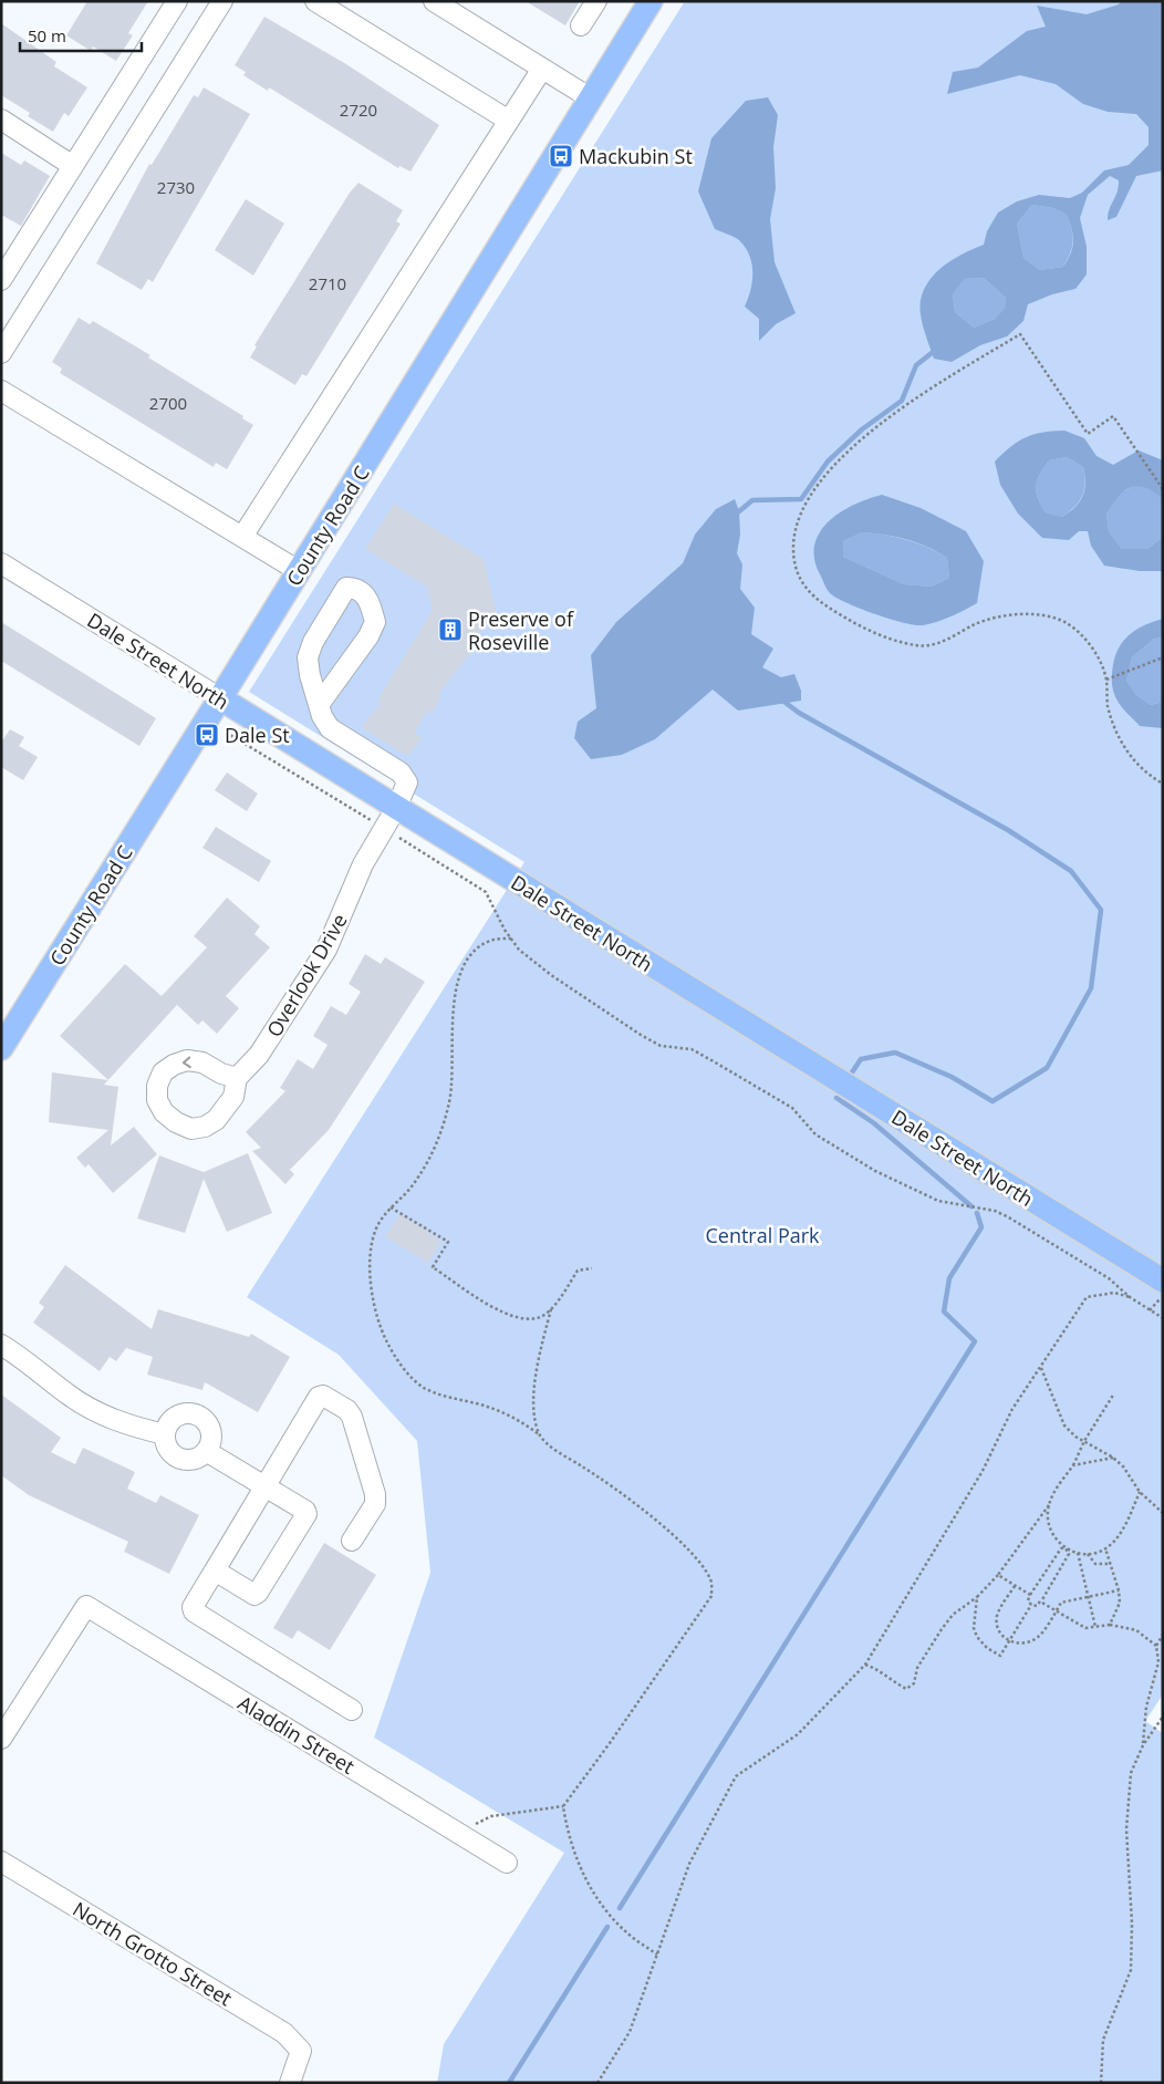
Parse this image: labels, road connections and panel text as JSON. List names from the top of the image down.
{
  "streets": {
    "main road": ["County Road C", "Dale Street North"],
    "street": ["Overlook Drive", "Aladdin Street", "North Grotto Street"]
  },
  "crossings": [
    ["County Road C", "Dale Street North"],
    ["Dale Street North", "Overlook Drive"]
  ],
  "parks": ["Central Park"],
  "places": {
    "bus stop": ["Mackubin St", "Dale St"],
    "building": ["Preserve of Roseville"]
  },
  "house_numbers": [
    "2720",
    "2730",
    "2710",
    "2700"
  ],
  "scale_bar": "50 m"
}
